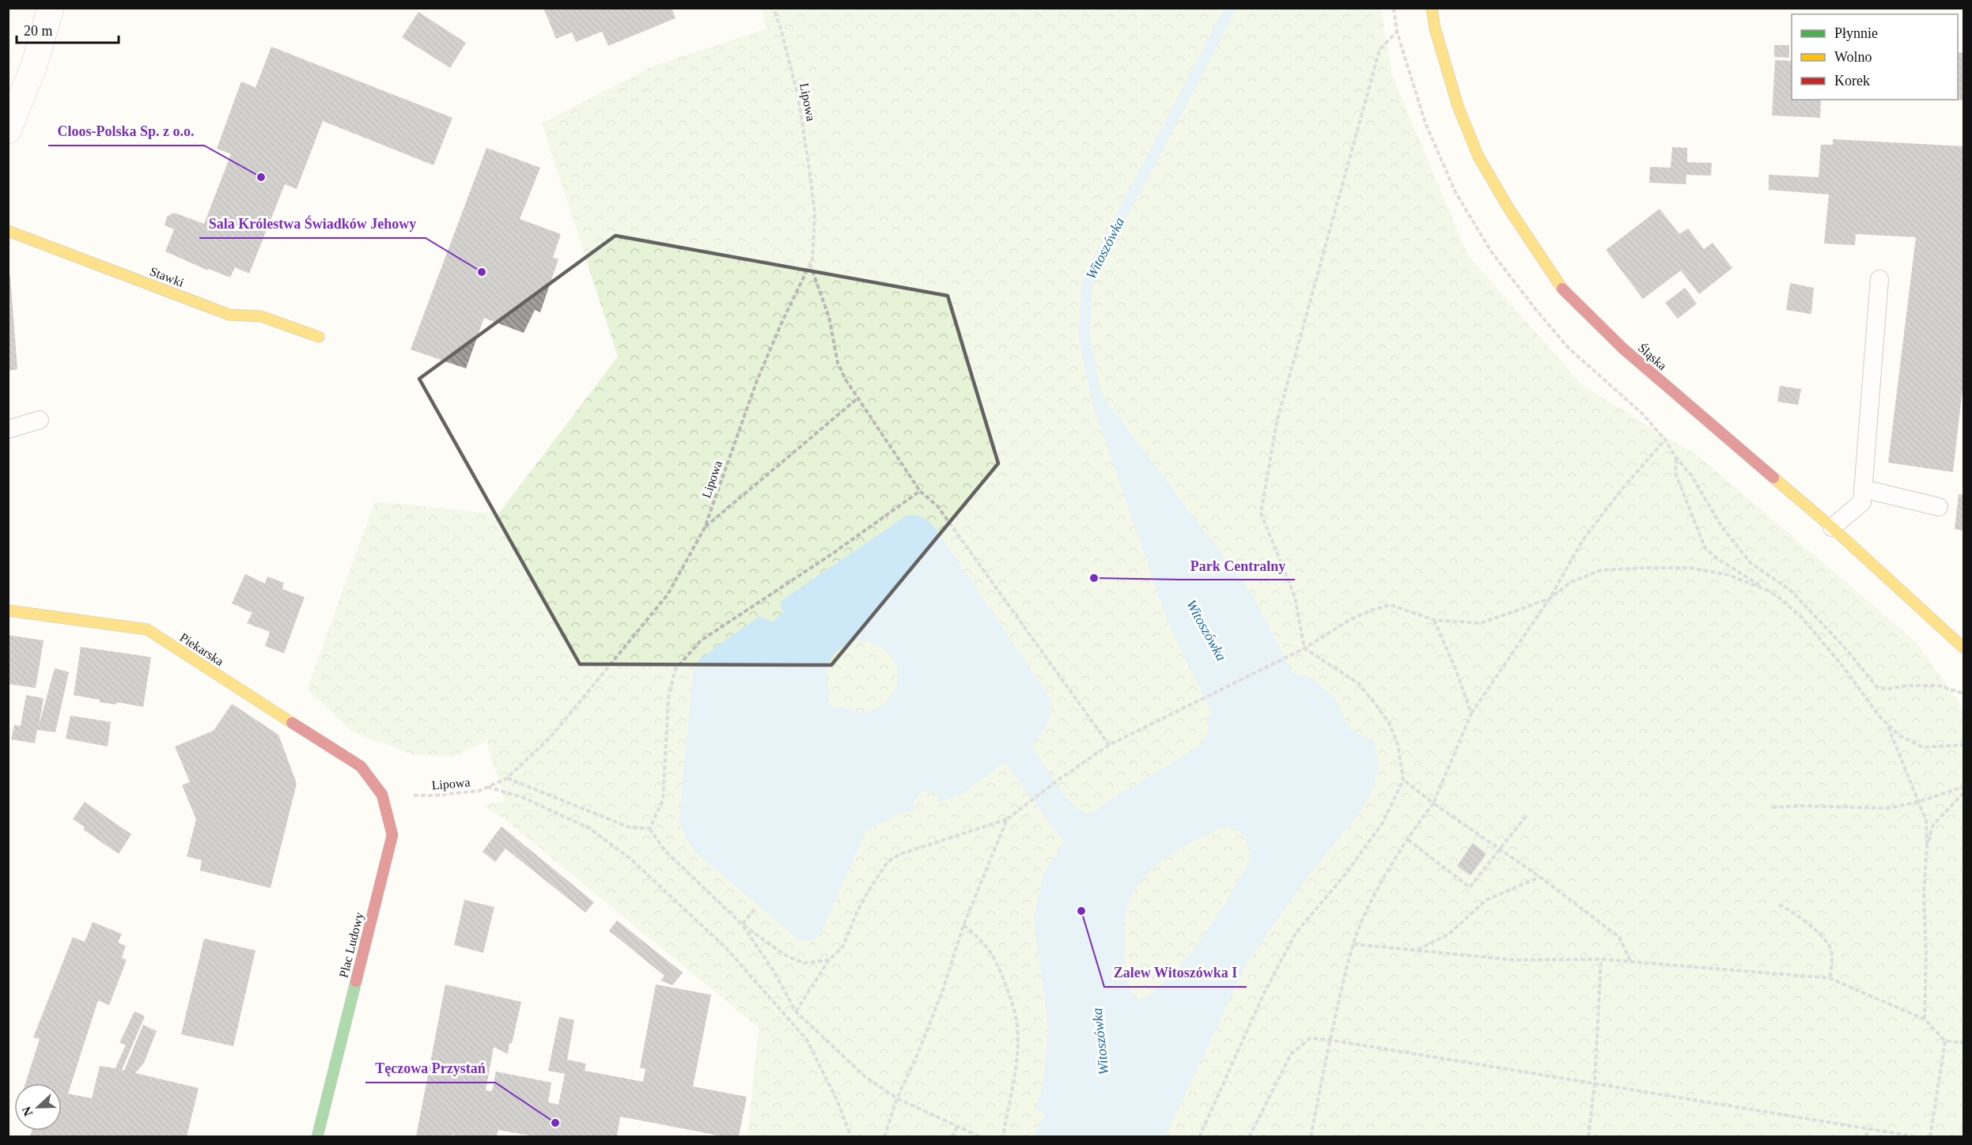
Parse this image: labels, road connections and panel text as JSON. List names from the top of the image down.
{
  "streets": {
    "street": [
      "Stawki",
      "Śląska",
      "Piekarska",
      "Plac Ludowy"
    ],
    "path": ["Lipowa"]
  },
  "crossings": [
    ["Lipowa", "Plac Ludowy"],
    ["Piekarska", "Plac Ludowy"]
  ],
  "water": ["Witoszówka"],
  "places": [
    "Cloos-Polska Sp. z o.o.",
    "Sala Królestwa Świadków Jehowy",
    "Park Centralny",
    "Zalew Witoszówka I",
    "Tęczowa Przystań"
  ],
  "legend": ["Płynnie", "Wolno", "Korek"],
  "scale_bar": "20 m",
  "north": "left"
}
